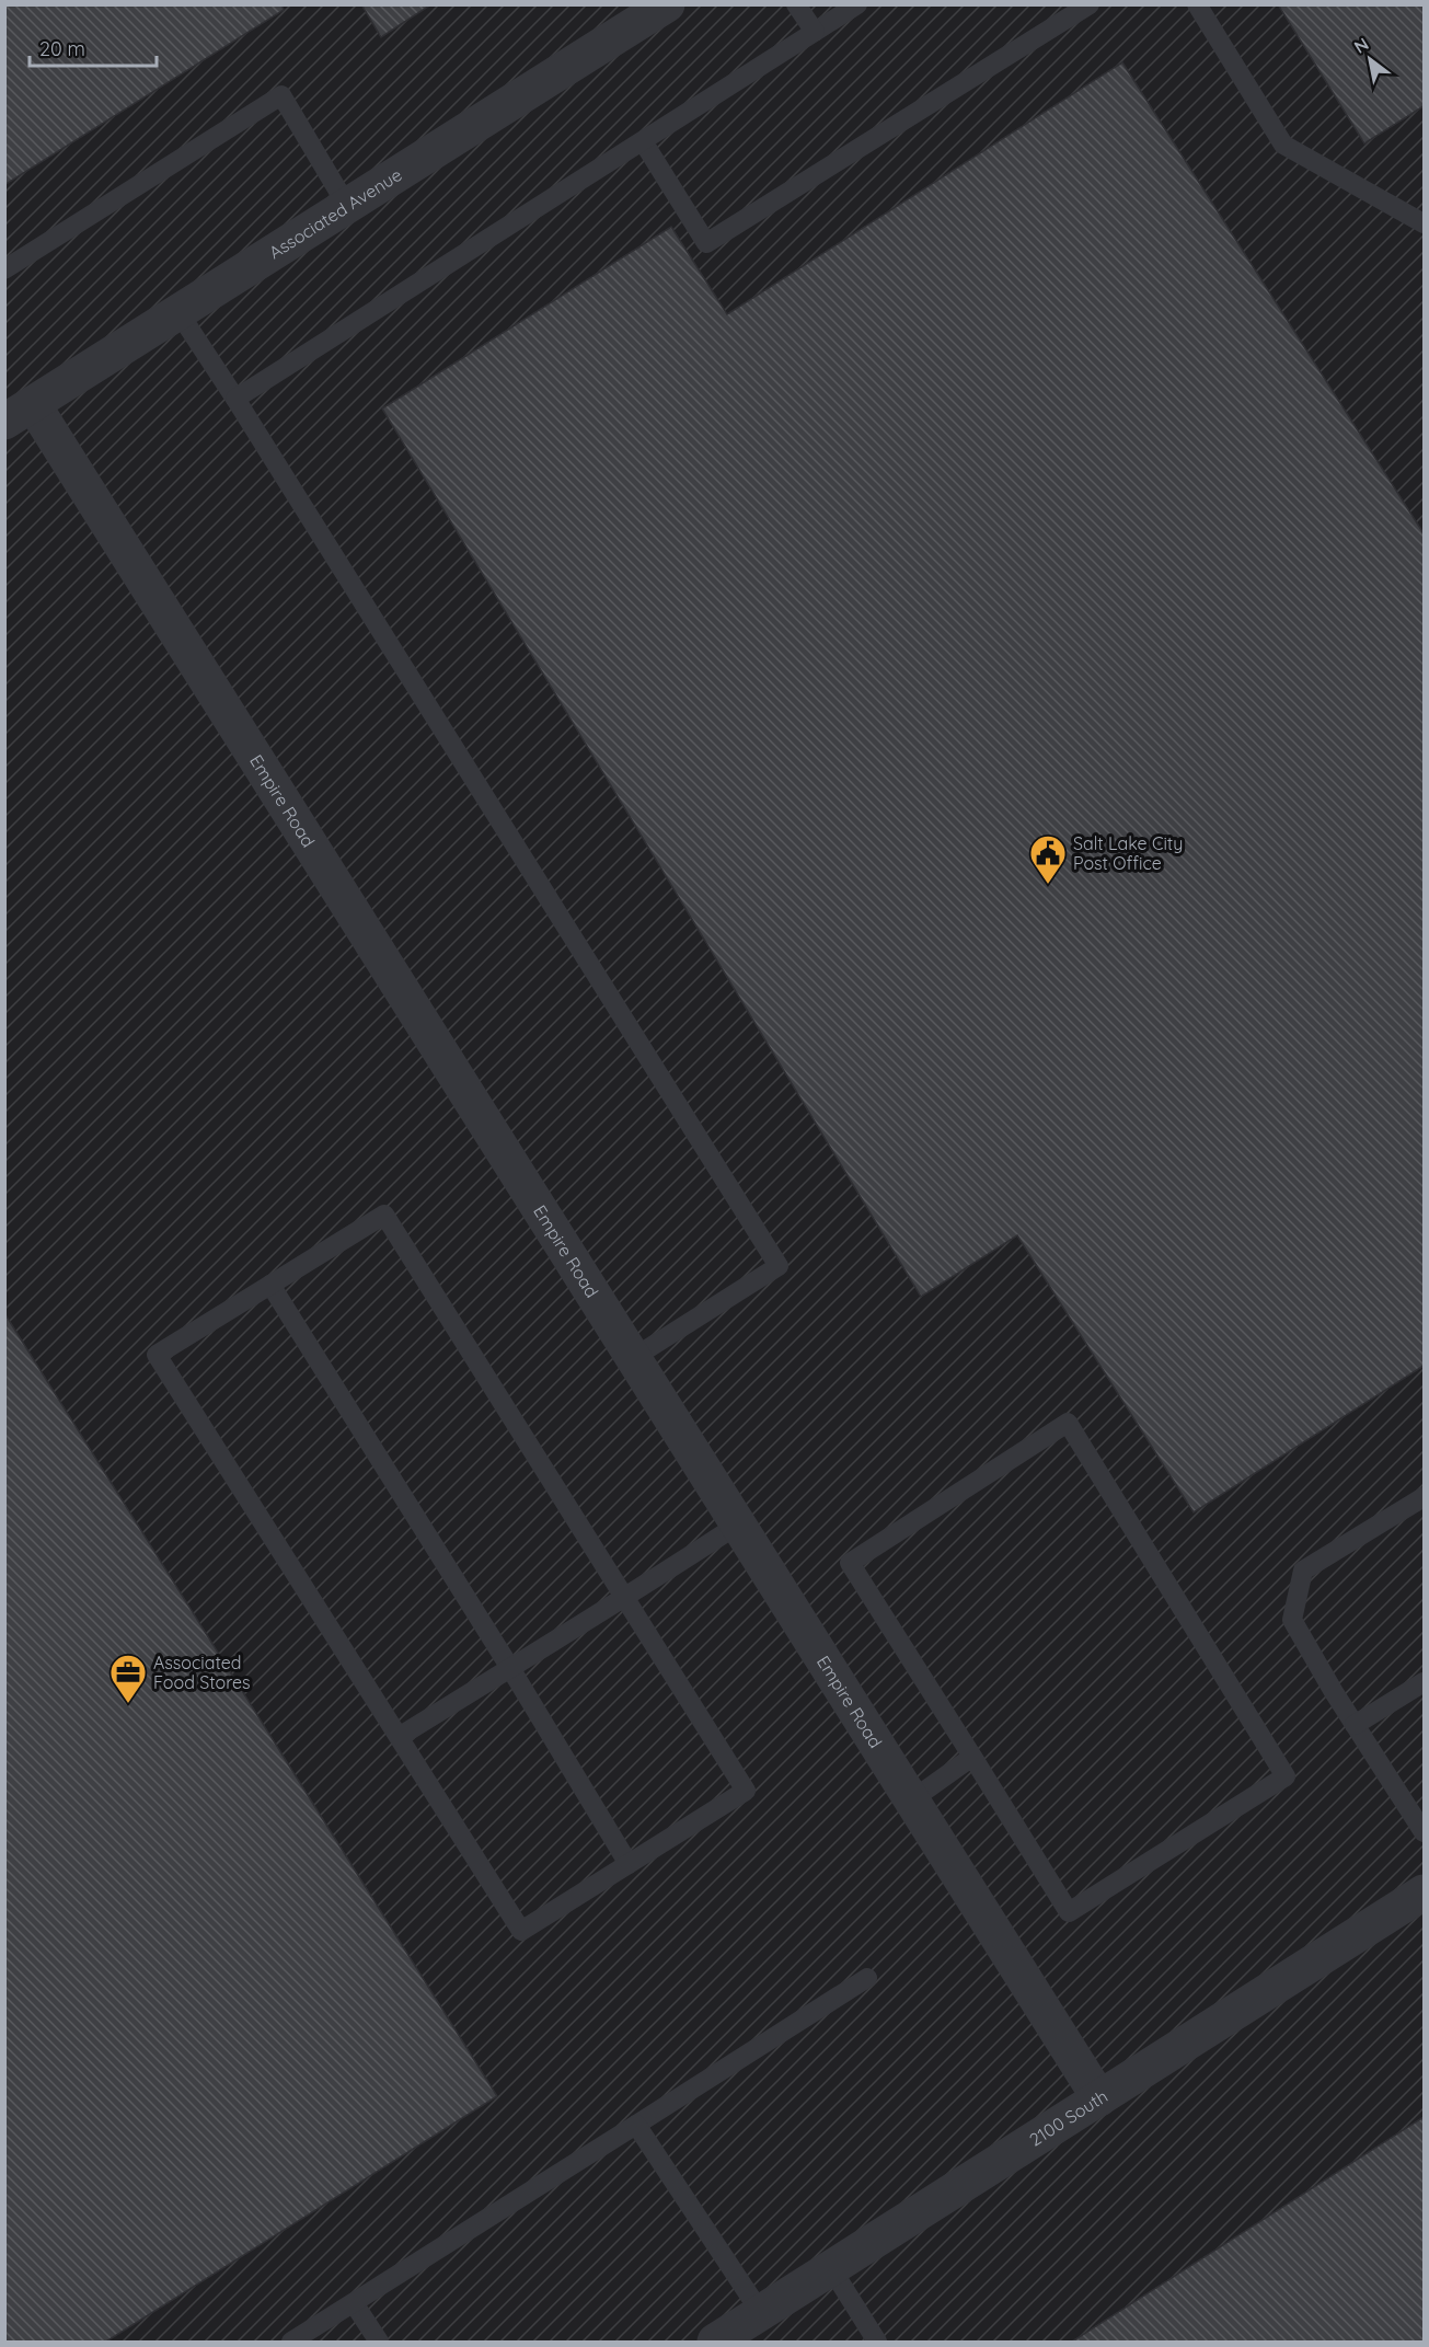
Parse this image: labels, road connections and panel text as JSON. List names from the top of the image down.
{
  "streets": {
    "street": ["Associated Avenue", "Empire Road", "2100 South"]
  },
  "crossings": [
    ["Associated Avenue", "Empire Road"],
    ["Empire Road", "2100 South"]
  ],
  "places": {
    "public building": ["Salt Lake City Post Office"],
    "office": ["Associated Food Stores"]
  },
  "scale_bar": "20 m",
  "north": "top left"
}
